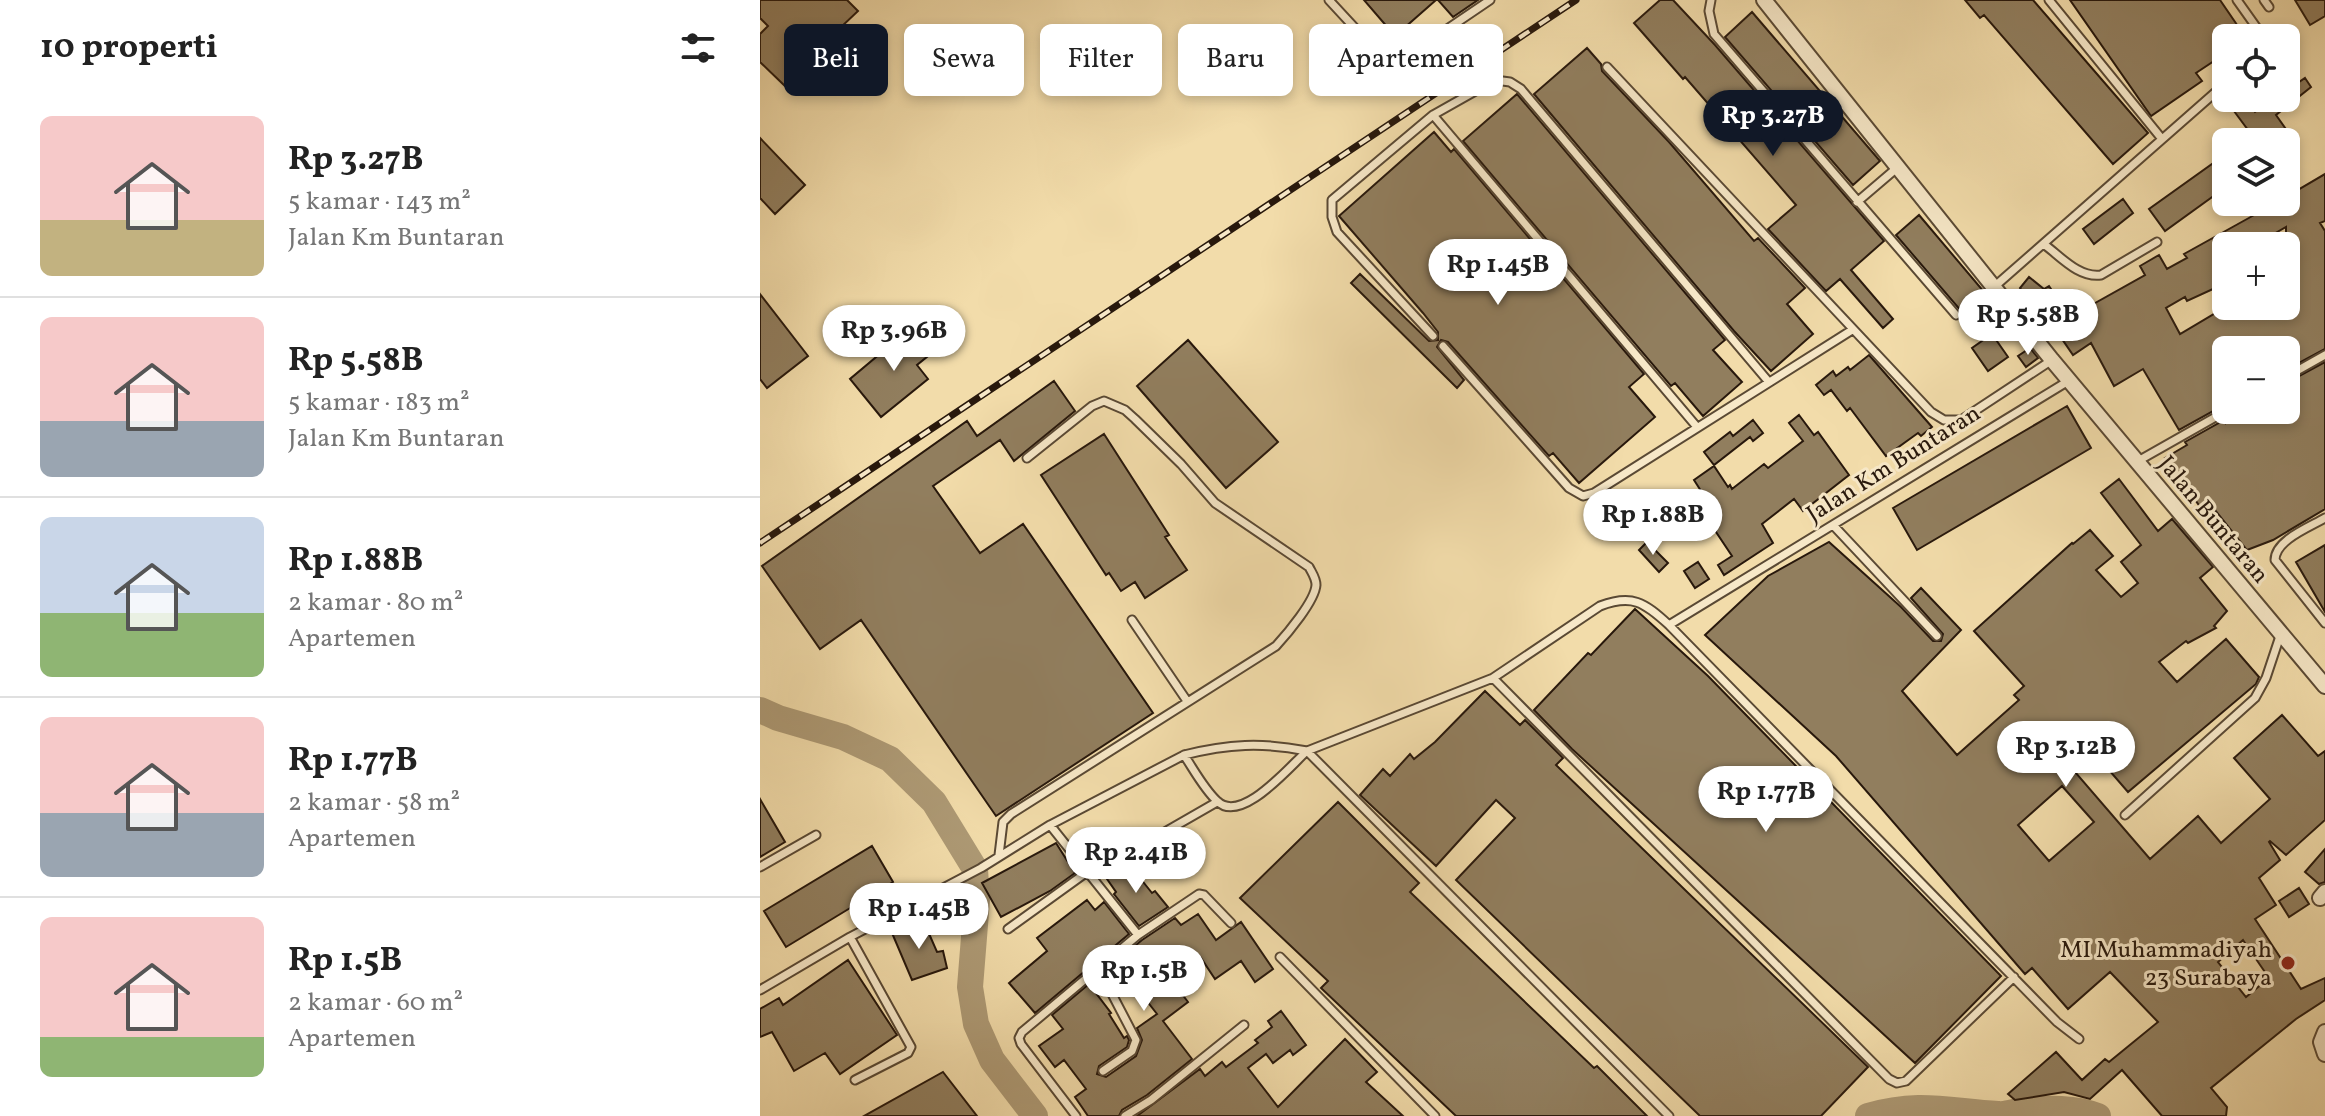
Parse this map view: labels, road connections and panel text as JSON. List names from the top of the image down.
{
  "streets": {
    "street": ["Jalan Buntaran"],
    "lane": ["Jalan Km Buntaran"]
  },
  "crossings": [
    ["Jalan Km Buntaran", "Jalan Buntaran"]
  ],
  "places": ["MI Muhammadiyah 23 Surabaya"],
  "page": {
    "heading": "10 properti",
    "map_buttons": ["+", "−"],
    "chip": [
      "Beli",
      "Sewa",
      "Filter",
      "Baru",
      "Apartemen"
    ],
    "price": [
      "Rp 3.27B",
      "Rp 1.45B",
      "Rp 5.58B",
      "Rp 3.96B",
      "Rp 1.88B",
      "Rp 3.12B",
      "Rp 1.77B",
      "Rp 2.41B",
      "Rp 1.45B",
      "Rp 1.5B"
    ],
    "list": [
      {
        "name": "Rp 3.27B",
        "note": "5 kamar · 143 m² · Jalan Km Buntaran"
      },
      {
        "name": "Rp 5.58B",
        "note": "5 kamar · 183 m² · Jalan Km Buntaran"
      },
      {
        "name": "Rp 1.88B",
        "note": "2 kamar · 80 m² · Apartemen"
      },
      {
        "name": "Rp 1.77B",
        "note": "2 kamar · 58 m² · Apartemen"
      },
      {
        "name": "Rp 1.5B",
        "note": "2 kamar · 60 m² · Apartemen"
      }
    ]
  }
}
